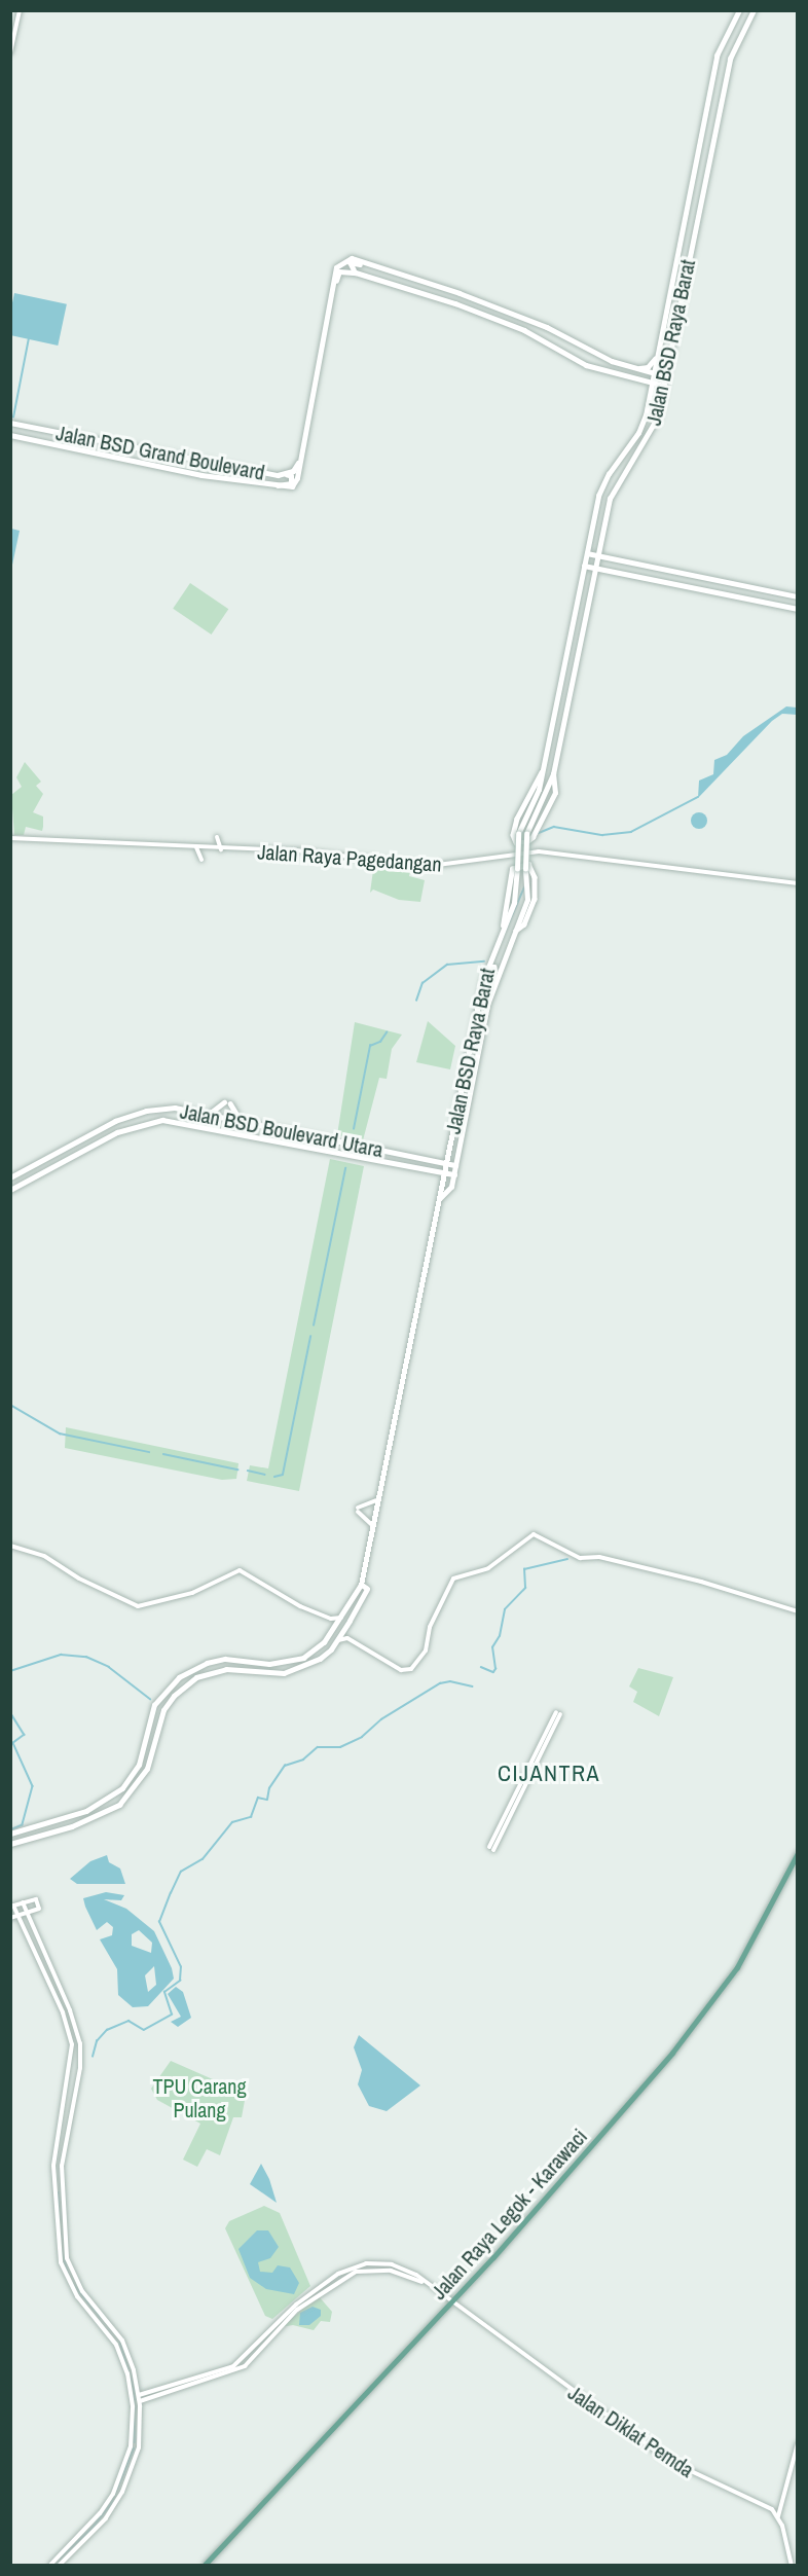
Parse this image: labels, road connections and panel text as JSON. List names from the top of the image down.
{
  "streets": {
    "main road": [
      "Jalan BSD Raya Barat",
      "Jalan BSD Grand Boulevard",
      "Jalan BSD Boulevard Utara",
      "Jalan Raya Legok - Karawaci"
    ],
    "street": ["Jalan Raya Pagedangan", "Jalan Diklat Pemda"]
  },
  "crossings": [
    ["Jalan BSD Raya Barat", "Jalan BSD Boulevard Utara"],
    ["Jalan Raya Legok - Karawaci", "Jalan Diklat Pemda"]
  ],
  "districts": ["CIJANTRA"],
  "parks": ["TPU Carang Pulang"]
}
